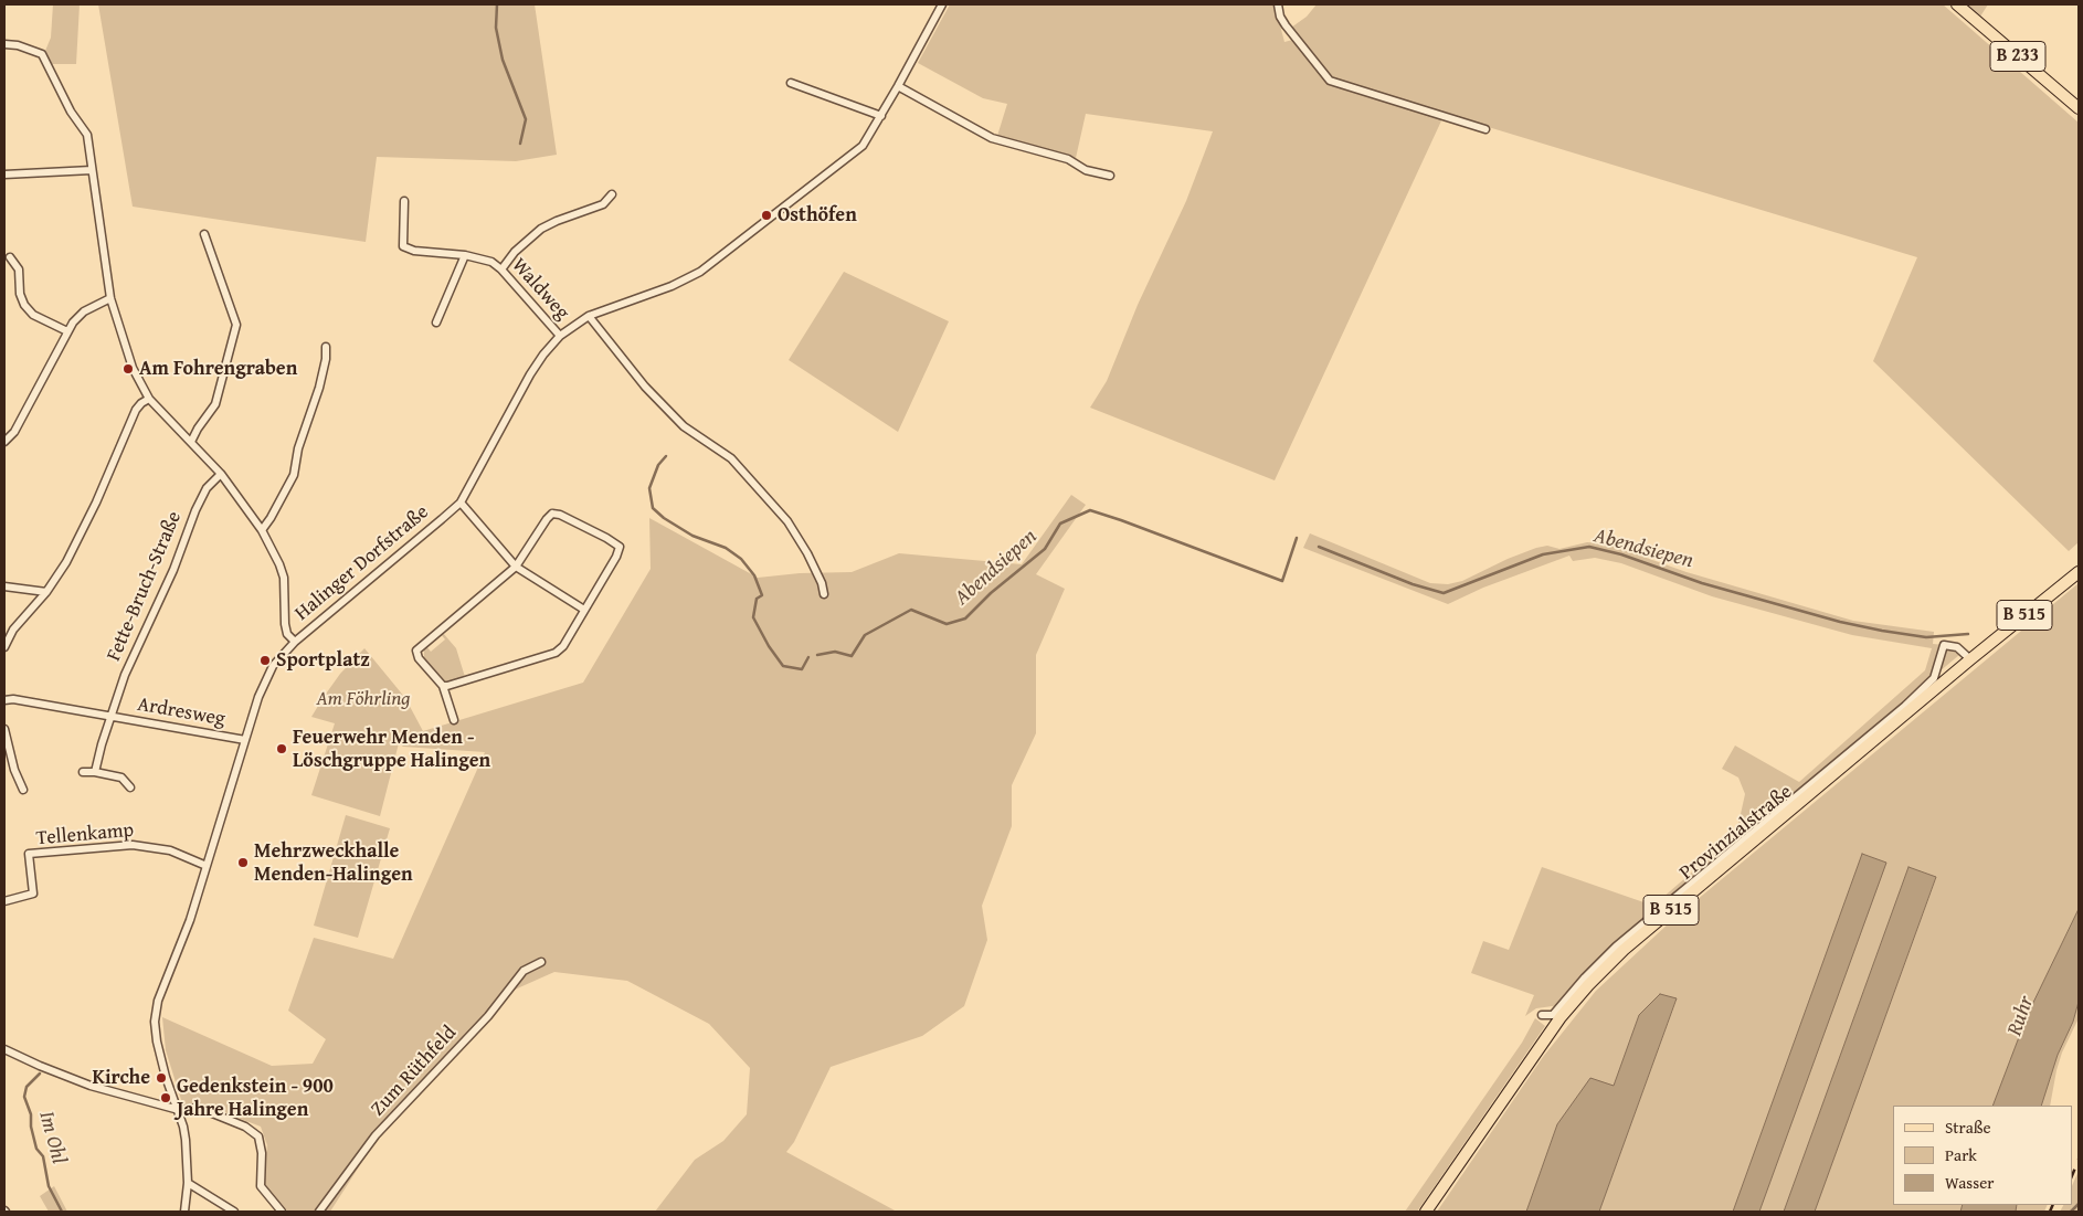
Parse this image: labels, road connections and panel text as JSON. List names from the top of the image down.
{
  "streets": {
    "main road": ["B 233", "B 515", "Provinzialstraße"],
    "street": [
      "Waldweg",
      "Halinger Dorfstraße",
      "Fette-Bruch-Straße",
      "Ardresweg",
      "Tellenkamp",
      "Zum Rüthfeld"
    ]
  },
  "crossings": [
    ["Waldweg", "Halinger Dorfstraße"],
    ["Halinger Dorfstraße", "Ardresweg"],
    ["Halinger Dorfstraße", "Tellenkamp"],
    ["Fette-Bruch-Straße", "Ardresweg"]
  ],
  "water": ["Abendsiepen", "Ruhr", "Im Ohl"],
  "parks": ["Am Föhrling"],
  "places": [
    "Osthöfen",
    "Am Fohrengraben",
    "Sportplatz",
    "Feuerwehr Menden - Löschgruppe Halingen",
    "Mehrzweckhalle Menden-Halingen",
    "Kirche",
    "Gedenkstein - 900 Jahre Halingen"
  ],
  "legend": ["Straße", "Park", "Wasser"]
}
